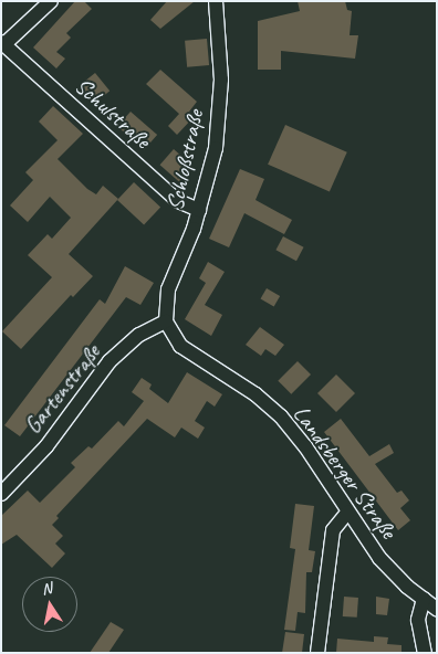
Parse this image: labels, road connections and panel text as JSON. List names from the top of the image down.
{
  "streets": {
    "street": [
      "Schulstraße",
      "Schloßstraße",
      "Gartenstraße",
      "Landsberger Straße"
    ]
  },
  "crossings": [
    ["Schulstraße", "Schloßstraße"],
    ["Schloßstraße", "Gartenstraße"],
    ["Schloßstraße", "Landsberger Straße"],
    ["Gartenstraße", "Landsberger Straße"]
  ],
  "north": "top"
}
